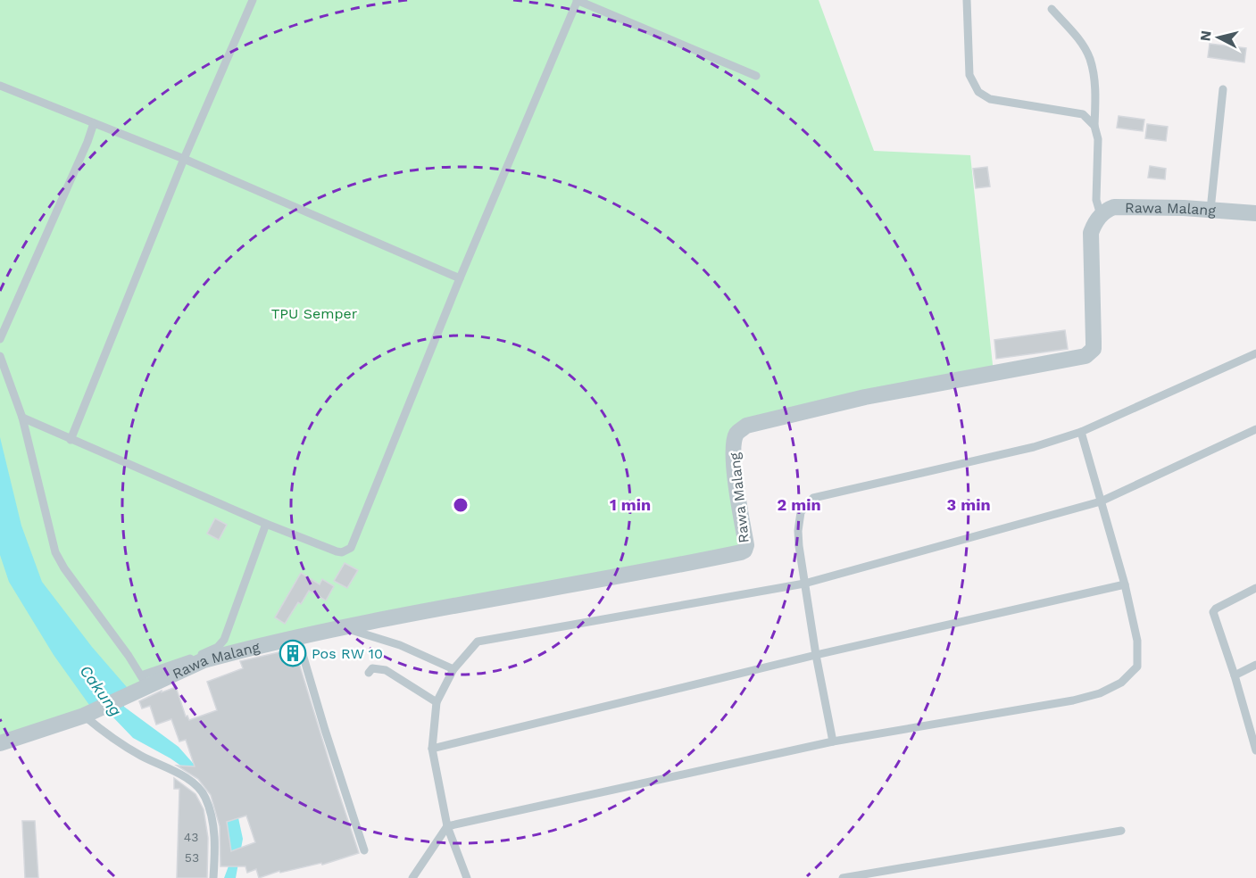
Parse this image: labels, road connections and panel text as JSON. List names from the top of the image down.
{
  "streets": {
    "street": ["Rawa Malang"]
  },
  "water": ["Cakung"],
  "parks": ["TPU Semper"],
  "places": {
    "building": ["Pos RW 10"]
  },
  "house_numbers": ["43", "53"],
  "north": "left",
  "rings": ["1 min", "2 min", "3 min"]
}
